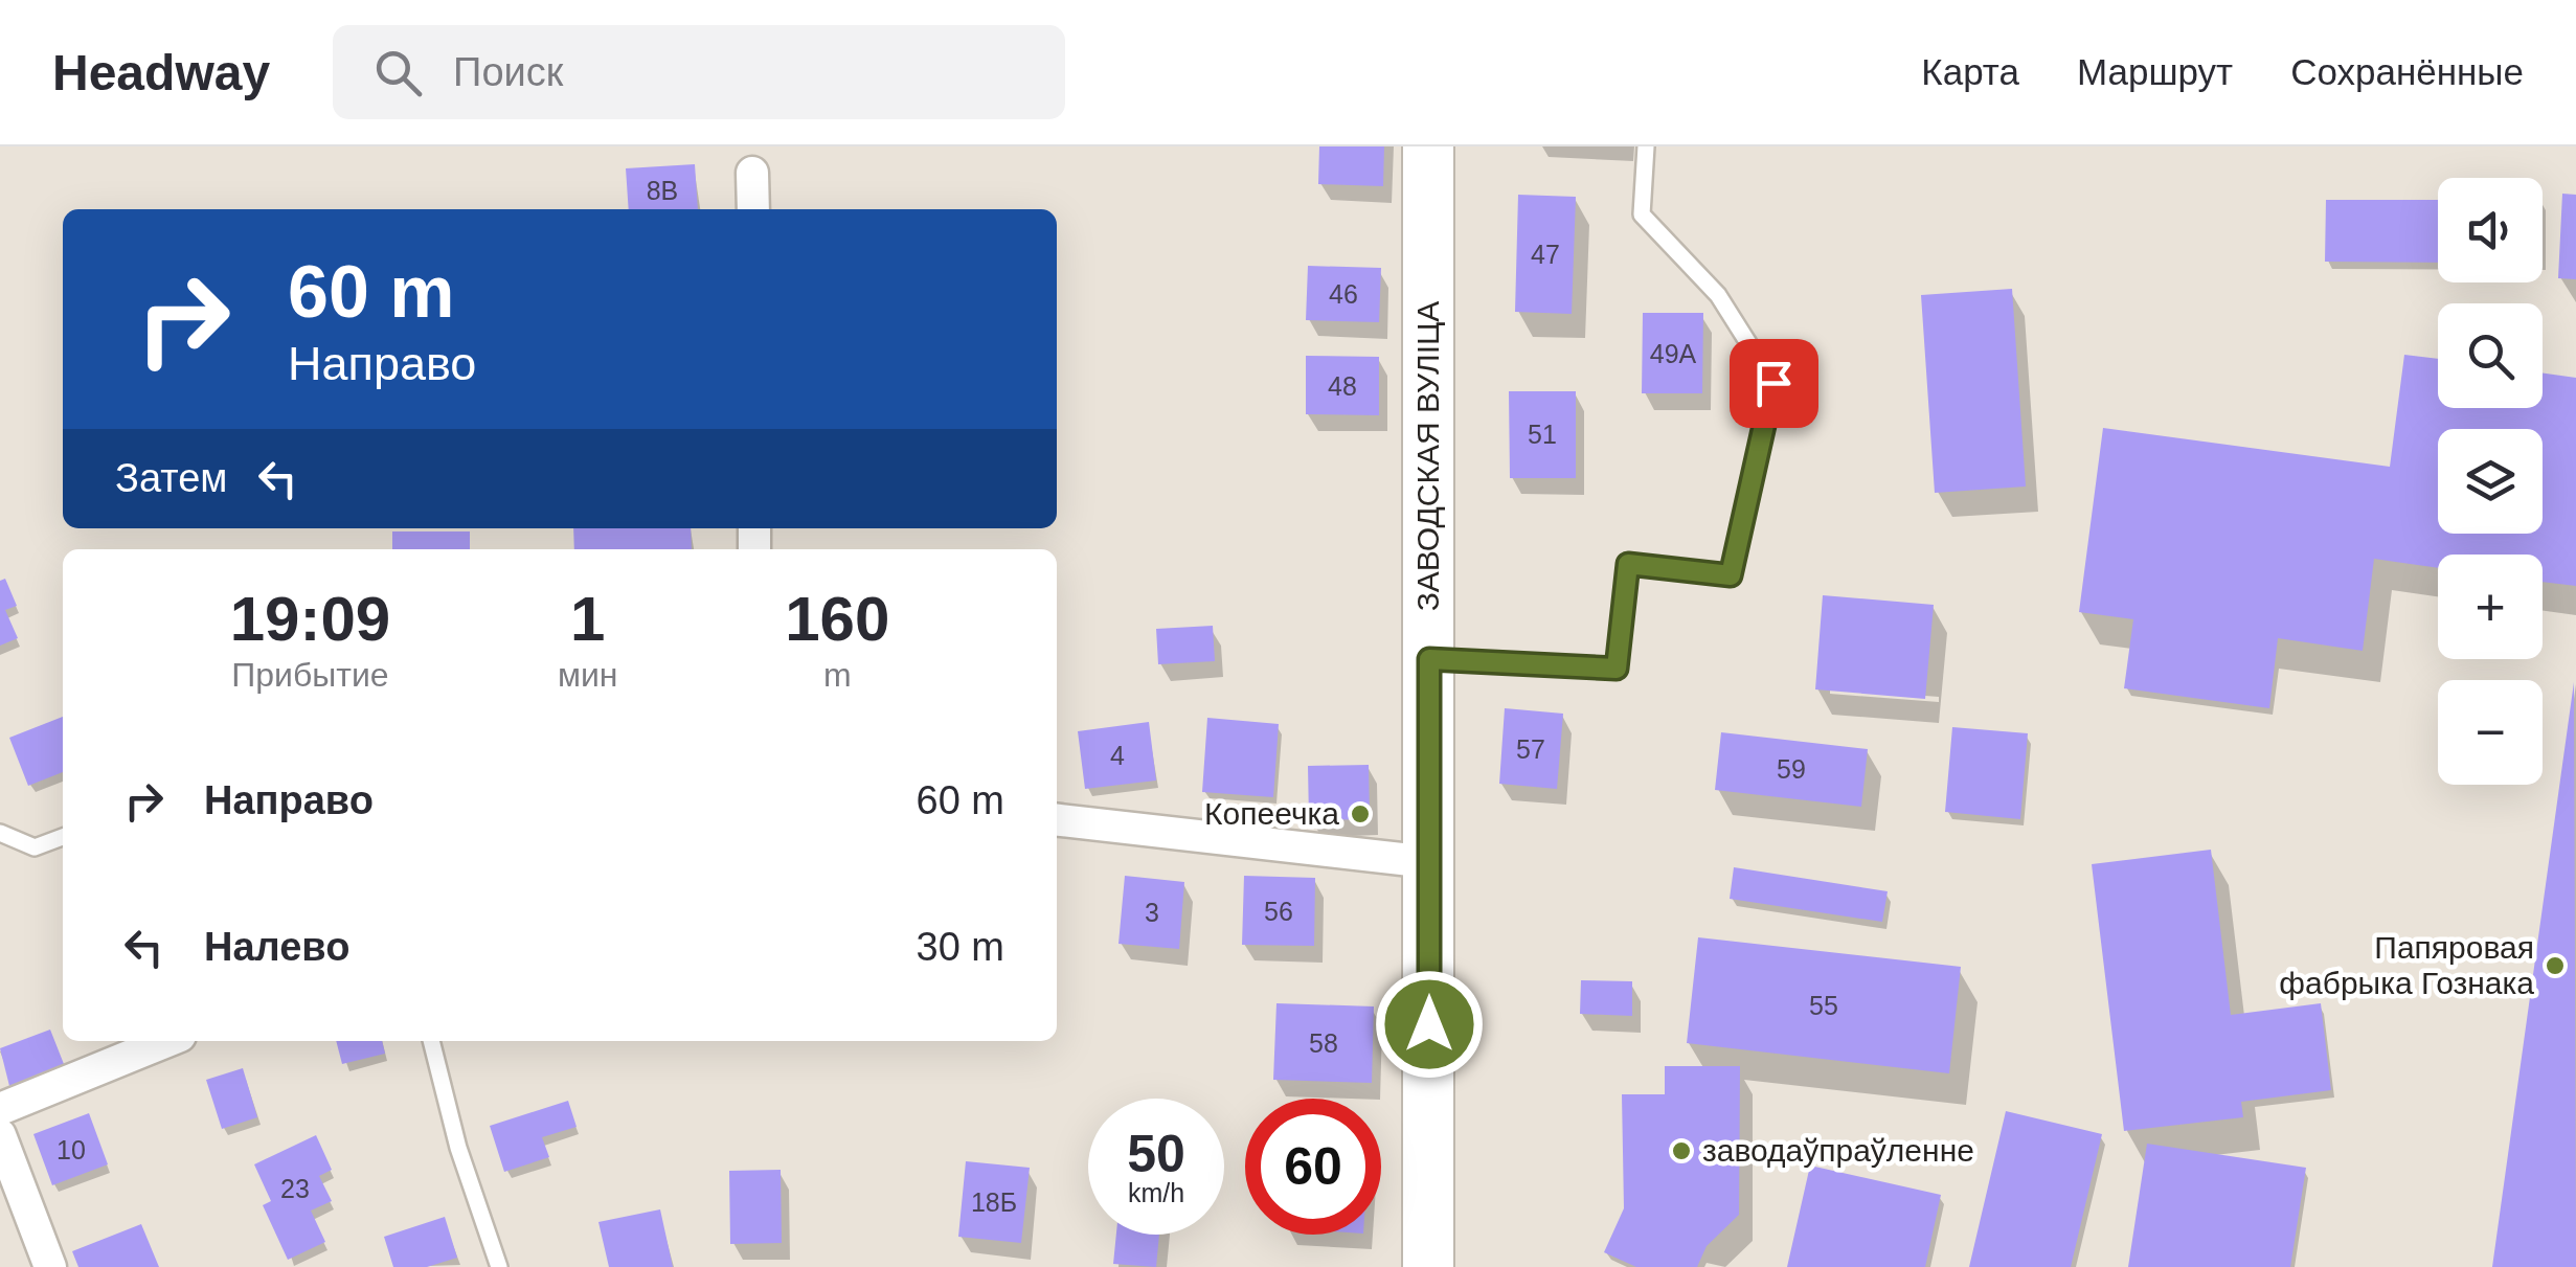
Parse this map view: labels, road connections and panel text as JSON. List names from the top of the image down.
{
  "streets": {
    "main road": ["ЗАВОДСКАЯ ВУЛІЦА"]
  },
  "places": ["Копеечка", "Папяровая фабрыка Гознака", "заводаўпраўленне"],
  "house_numbers": [
    "8В",
    "47",
    "46",
    "49А",
    "48",
    "51",
    "57",
    "4",
    "59",
    "56",
    "3",
    "55",
    "58",
    "10",
    "23",
    "18Б"
  ],
  "page": {
    "header": "Headway",
    "search": "Поиск",
    "nav": ["Карта", "Маршрут", "Сохранённые"],
    "map_buttons": ["+", "−"],
    "turn": ["60 m", "Направо"],
    "then": "Затем",
    "eta": [
      "19:09",
      "Прибытие",
      "1",
      "мин",
      "160",
      "m"
    ],
    "list": [
      {
        "name": "Направо",
        "value": "60 m"
      },
      {
        "name": "Налево",
        "value": "30 m"
      }
    ],
    "speed": "50 km/h",
    "limit": "60"
  }
}
